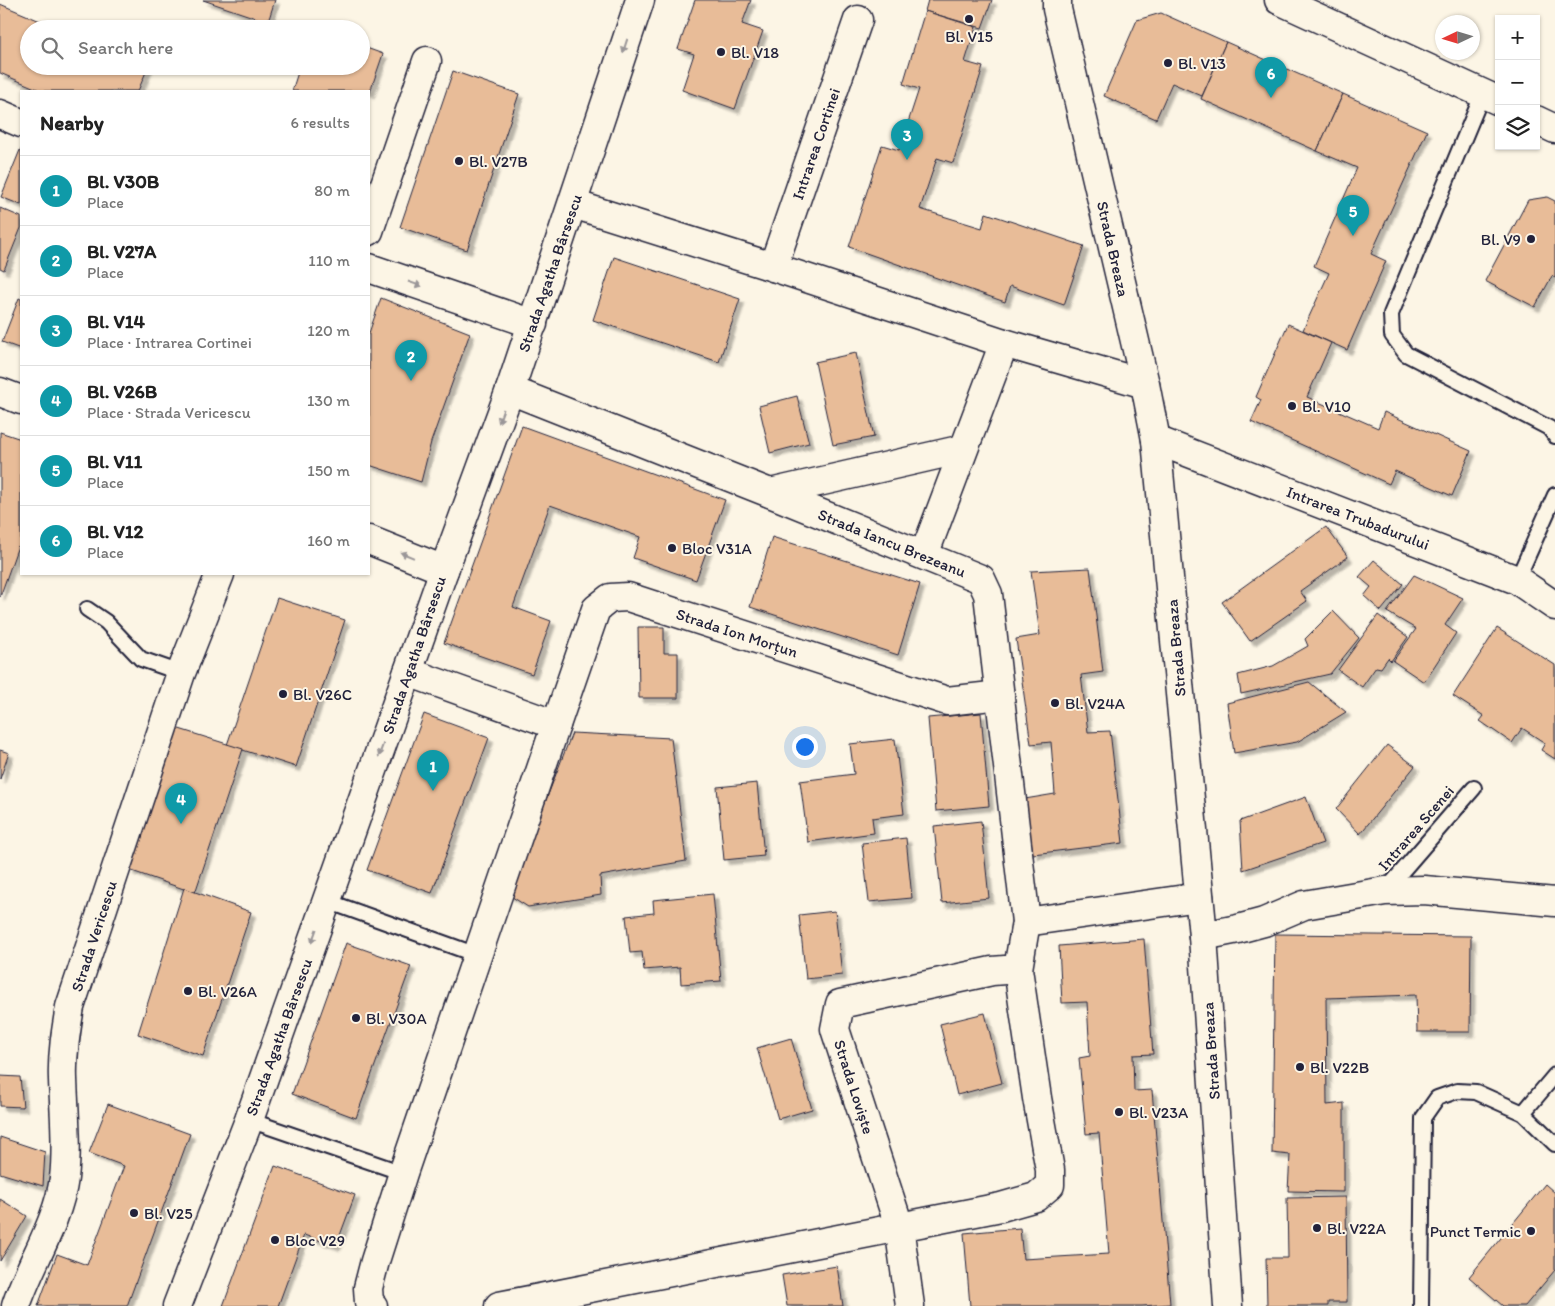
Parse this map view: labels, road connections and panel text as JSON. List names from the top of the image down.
{
  "streets": {
    "street": [
      "Intrarea Cortinei",
      "Strada Breaza",
      "Strada Agatha Bârsescu",
      "Intrarea Trubadurului",
      "Strada Iancu Brezeanu",
      "Strada Ion Morțun",
      "Strada Vericescu",
      "Strada Loviște"
    ],
    "lane": ["Intrarea Scenei"]
  },
  "crossings": [
    ["Strada Breaza", "Intrarea Trubadurului"],
    ["Strada Agatha Bârsescu", "Strada Iancu Brezeanu"],
    ["Strada Iancu Brezeanu", "Strada Ion Morțun"]
  ],
  "one_way": ["Strada Agatha Bârsescu"],
  "places": [
    "Bl. V15",
    "Bl. V18",
    "Bl. V13",
    "Bl. V27B",
    "Bl. V9",
    "Bl. V10",
    "Bloc V31A",
    "Bl. V26C",
    "Bl. V24A",
    "Bl. V26A",
    "Bl. V30A",
    "Bl. V22B",
    "Bl. V23A",
    "Bl. V25",
    "Bl. V22A",
    "Punct Termic",
    "Bloc V29"
  ],
  "north": "left",
  "page": {
    "map_buttons": ["+", "−"],
    "search": "Search here",
    "pins": [
      "6",
      "3",
      "5",
      "2",
      "1",
      "4"
    ],
    "heading": ["Nearby", "6 results"],
    "list": [
      {
        "mark": "1",
        "name": "Bl. V30B",
        "note": "Place",
        "value": "80 m"
      },
      {
        "mark": "2",
        "name": "Bl. V27A",
        "note": "Place",
        "value": "110 m"
      },
      {
        "mark": "3",
        "name": "Bl. V14",
        "note": "Place · Intrarea Cortinei",
        "value": "120 m"
      },
      {
        "mark": "4",
        "name": "Bl. V26B",
        "note": "Place · Strada Vericescu",
        "value": "130 m"
      },
      {
        "mark": "5",
        "name": "Bl. V11",
        "note": "Place",
        "value": "150 m"
      },
      {
        "mark": "6",
        "name": "Bl. V12",
        "note": "Place",
        "value": "160 m"
      }
    ]
  }
}
